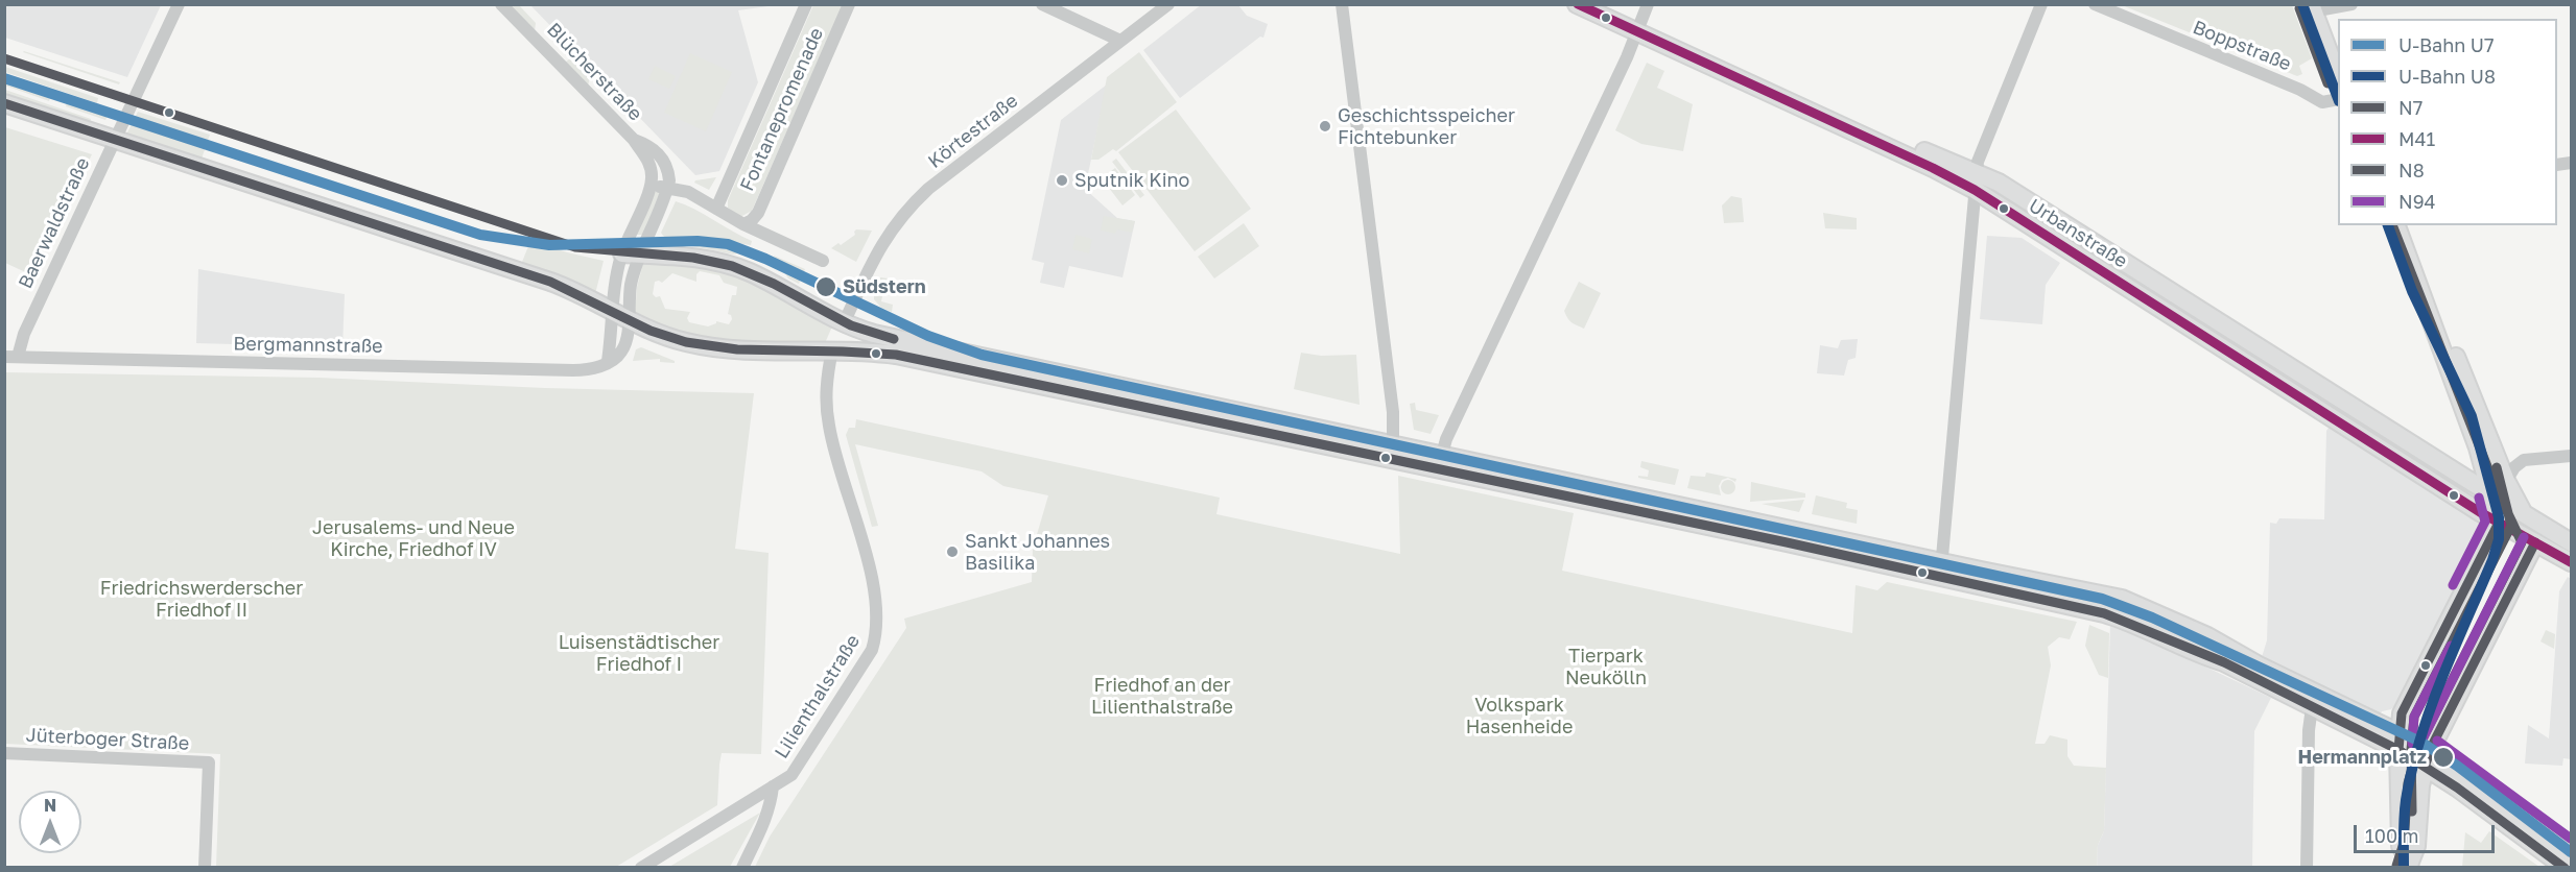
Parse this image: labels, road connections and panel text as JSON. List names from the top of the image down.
{
  "streets": {
    "main road": ["Urbanstraße"],
    "street": [
      "Boppstraße",
      "Blücherstraße",
      "Fontanepromenade",
      "Körtestraße",
      "Baerwaldstraße",
      "Bergmannstraße",
      "Lilienthalstraße",
      "Jüterboger Straße"
    ]
  },
  "crossings": [
    ["Baerwaldstraße", "Bergmannstraße"]
  ],
  "parks": [
    "Jerusalems- und Neue Kirche, Friedhof IV",
    "Friedrichswerderscher Friedhof II",
    "Luisenstädtischer Friedhof I",
    "Tierpark Neukölln",
    "Friedhof an der Lilienthalstraße",
    "Volkspark Hasenheide"
  ],
  "places": [
    "Geschichtsspeicher Fichtebunker",
    "Sputnik Kino",
    "Südstern",
    "Sankt Johannes Basilika",
    "Hermannplatz"
  ],
  "lines": [
    "metro line U8",
    "transit line M41",
    "transit line N8",
    "transit line N7",
    "metro line U7",
    "transit line N94"
  ],
  "legend": [
    "U-Bahn U7",
    "U-Bahn U8",
    "N7",
    "M41",
    "N8",
    "N94"
  ],
  "scale_bar": "100 m",
  "north": "top"
}
